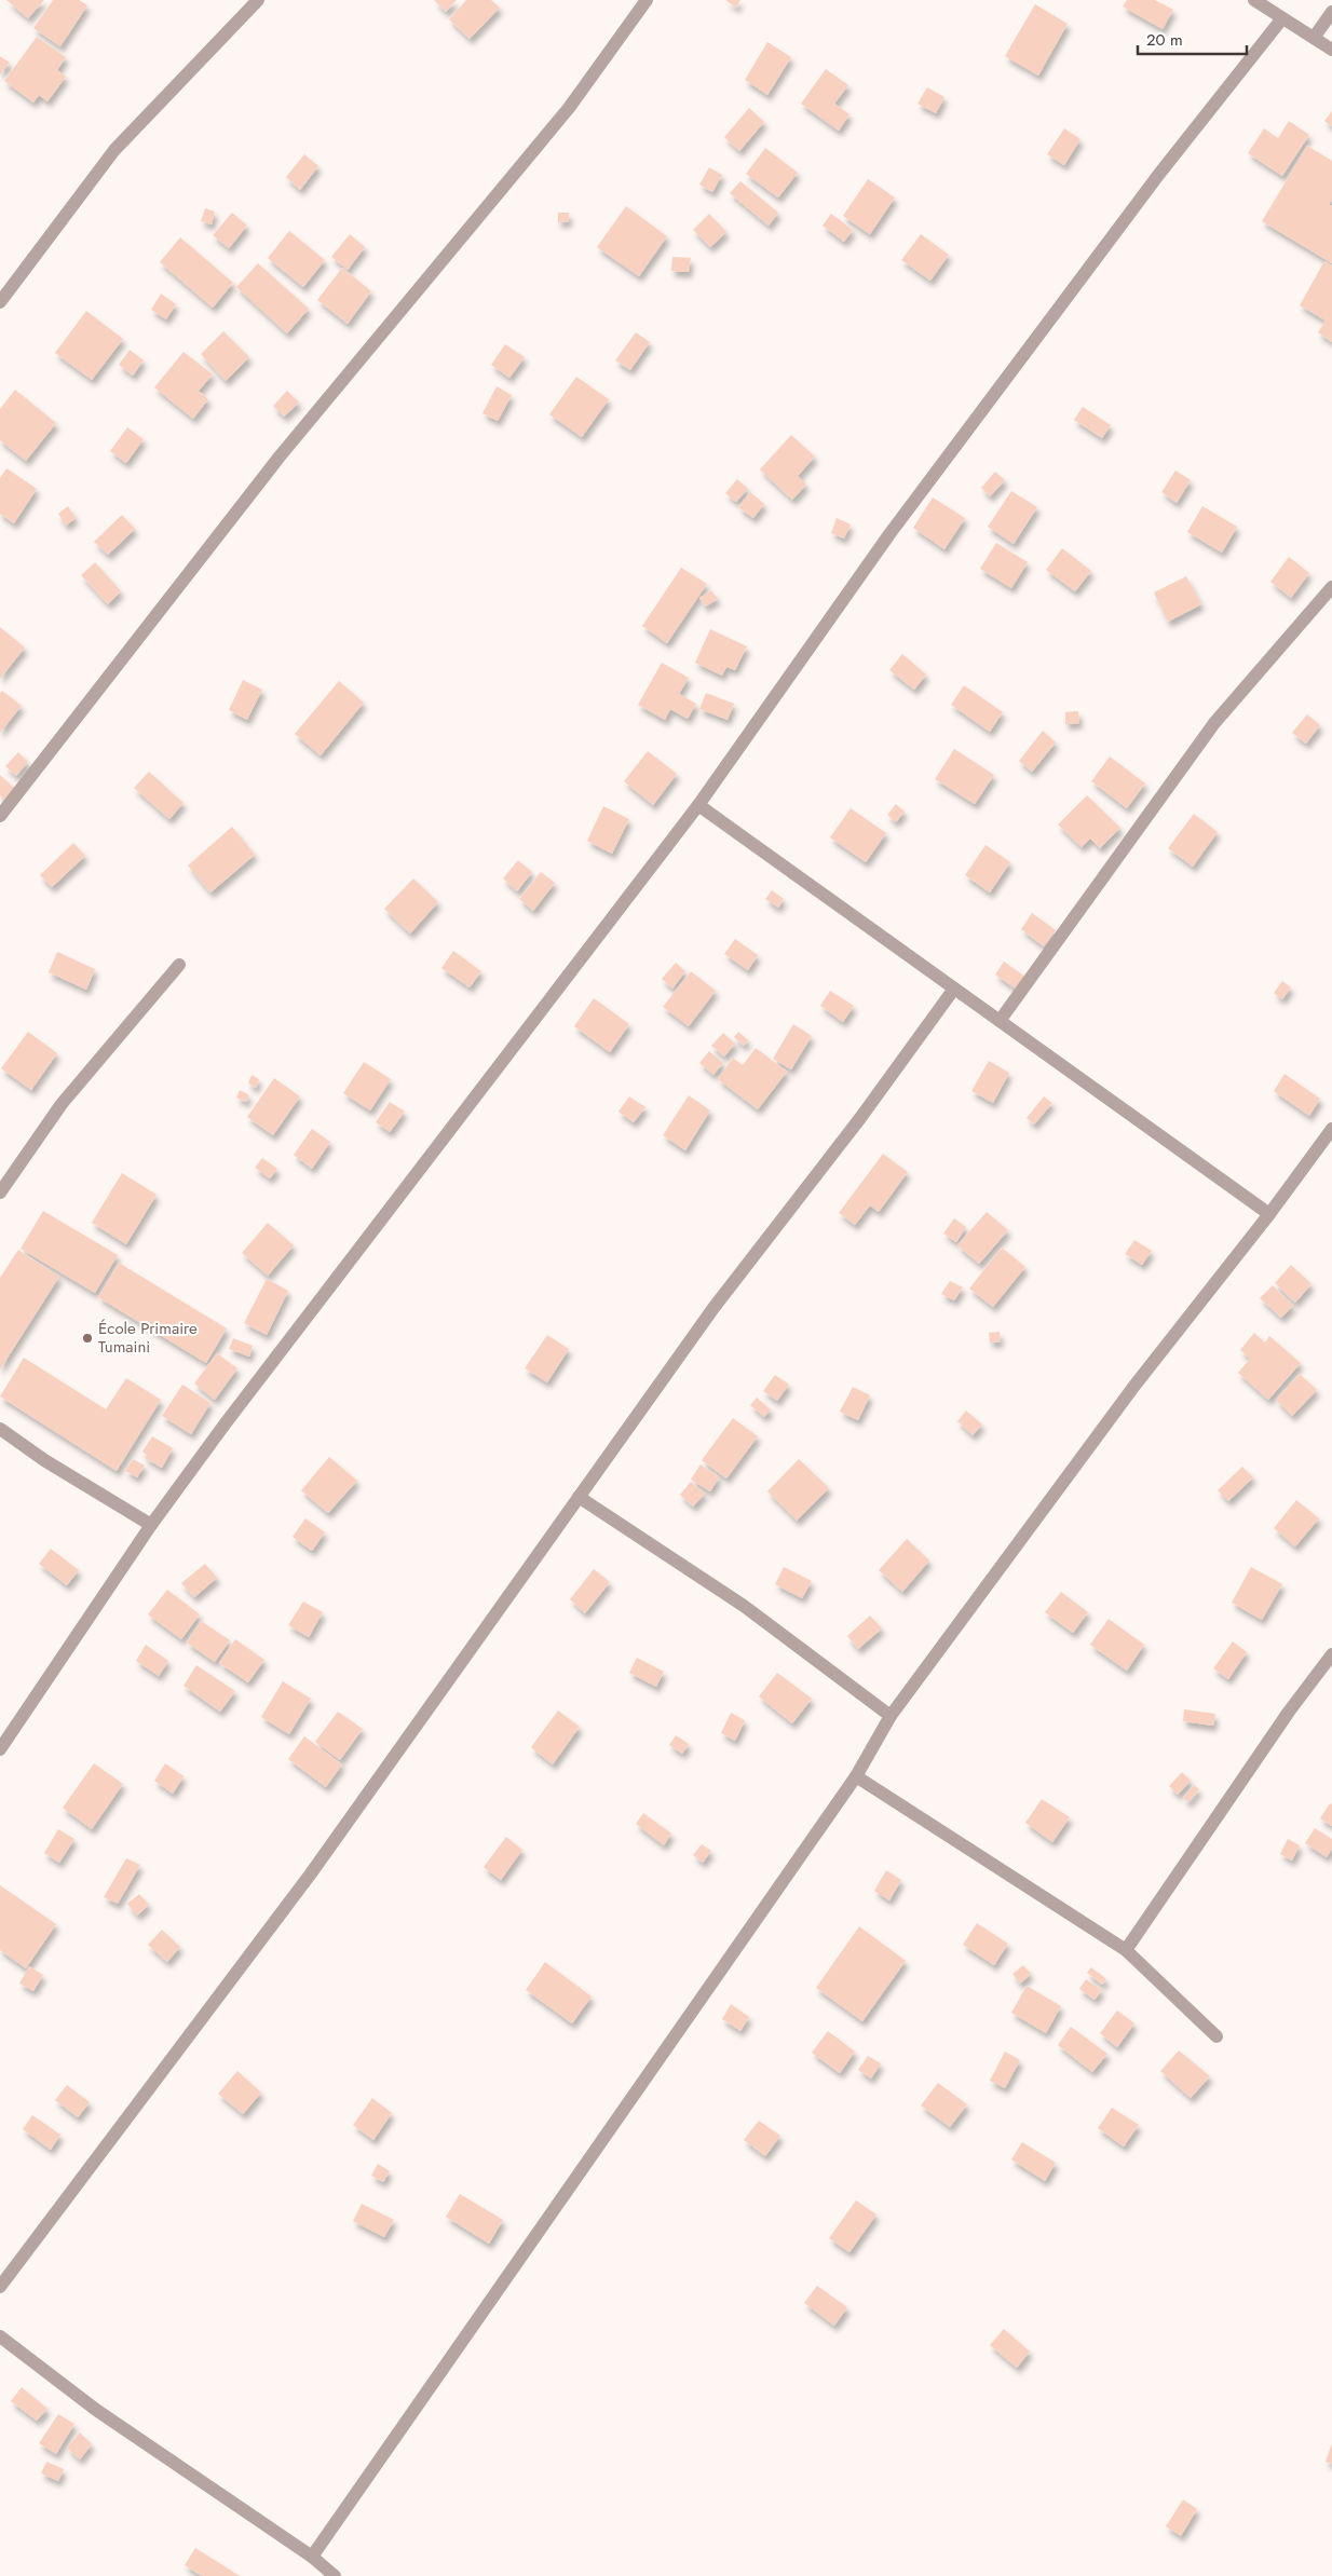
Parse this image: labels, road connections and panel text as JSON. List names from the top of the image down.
{
  "places": ["École Primaire Tumaini"],
  "scale_bar": "20 m"
}
